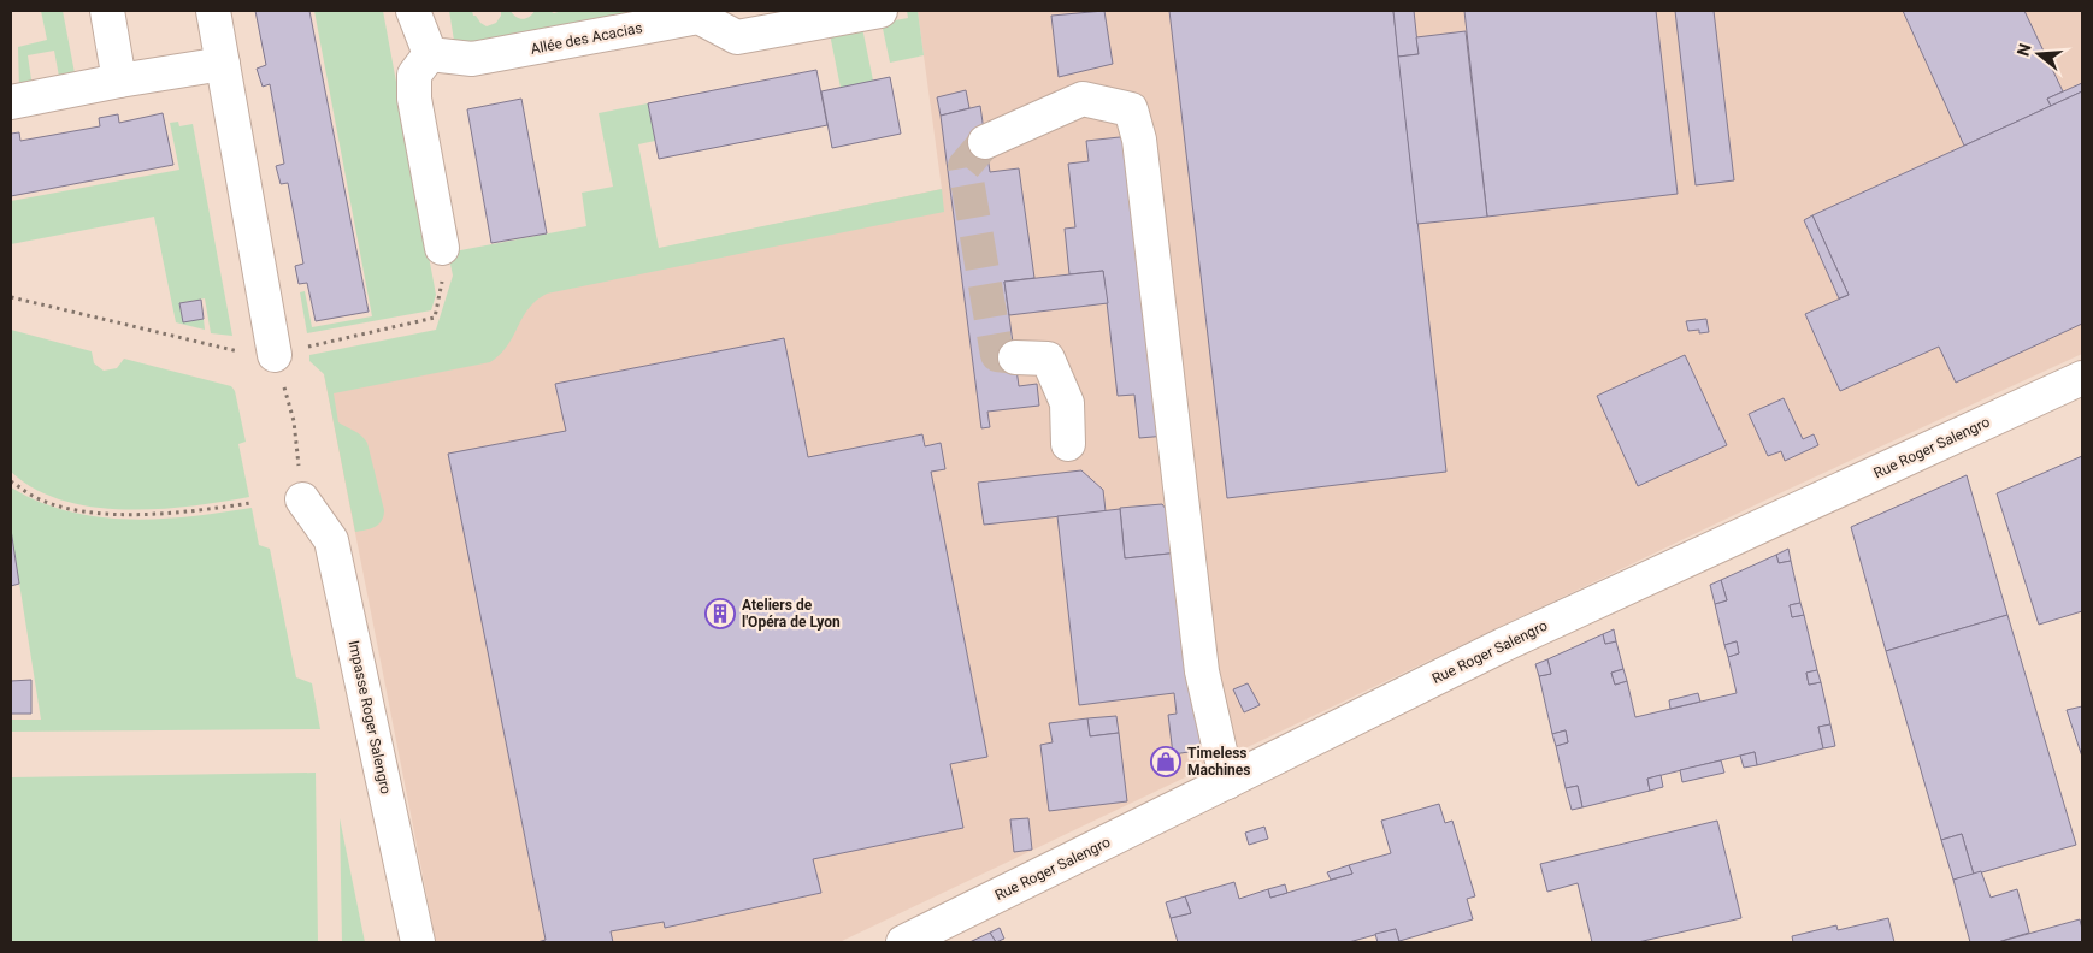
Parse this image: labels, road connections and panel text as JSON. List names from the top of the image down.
{
  "streets": {
    "street": ["Allée des Acacias", "Rue Roger Salengro", "Impasse Roger Salengro"]
  },
  "places": {
    "building": ["Ateliers de l'Opéra de Lyon"],
    "shop": ["Timeless Machines"]
  },
  "north": "left"
}
